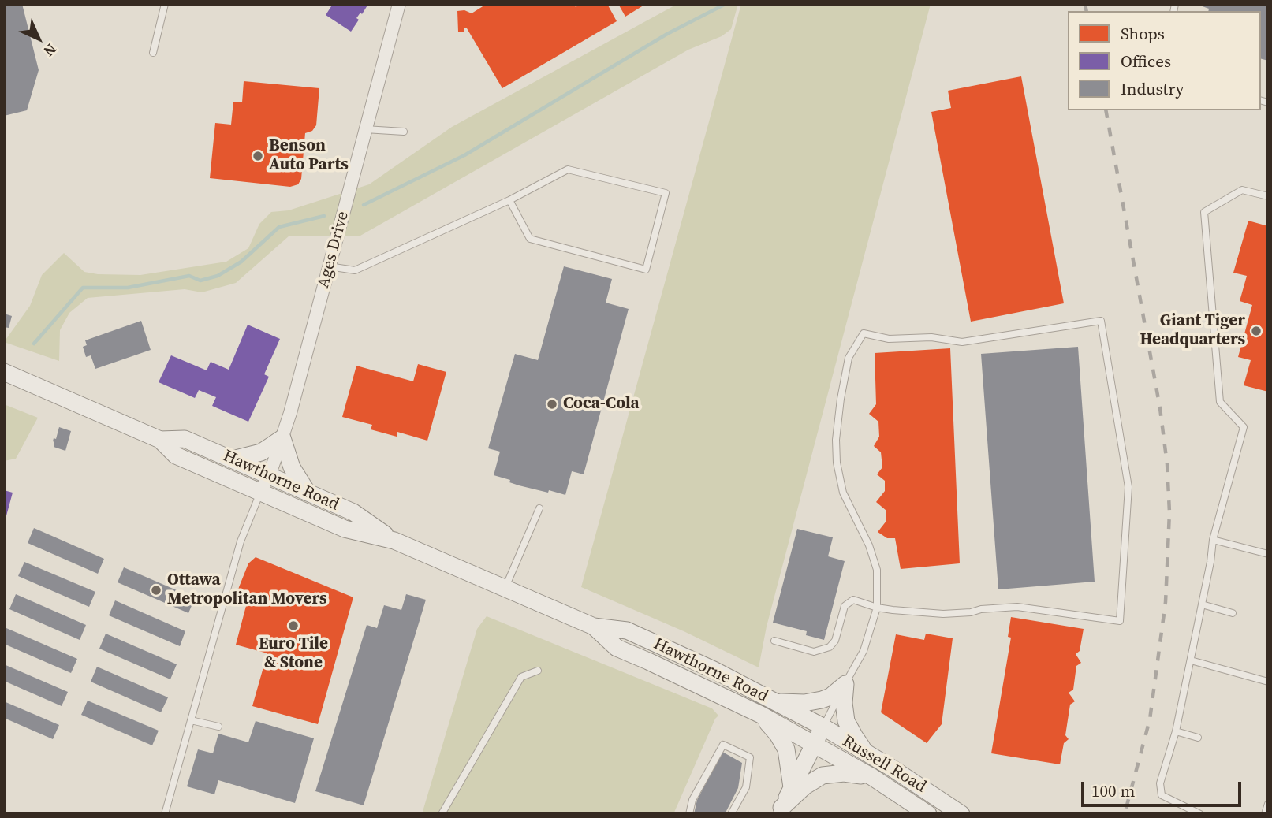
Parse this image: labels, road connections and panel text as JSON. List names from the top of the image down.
{
  "streets": {
    "main road": ["Hawthorne Road", "Russell Road"],
    "street": ["Ages Drive"]
  },
  "crossings": [
    ["Ages Drive", "Hawthorne Road"],
    ["Hawthorne Road", "Russell Road"]
  ],
  "places": [
    "Benson Auto Parts",
    "Giant Tiger Headquarters",
    "Coca-Cola",
    "Ottawa Metropolitan Movers",
    "Euro Tile & Stone"
  ],
  "legend": ["Shops", "Offices", "Industry"],
  "scale_bar": "100 m",
  "north": "bottom right"
}
